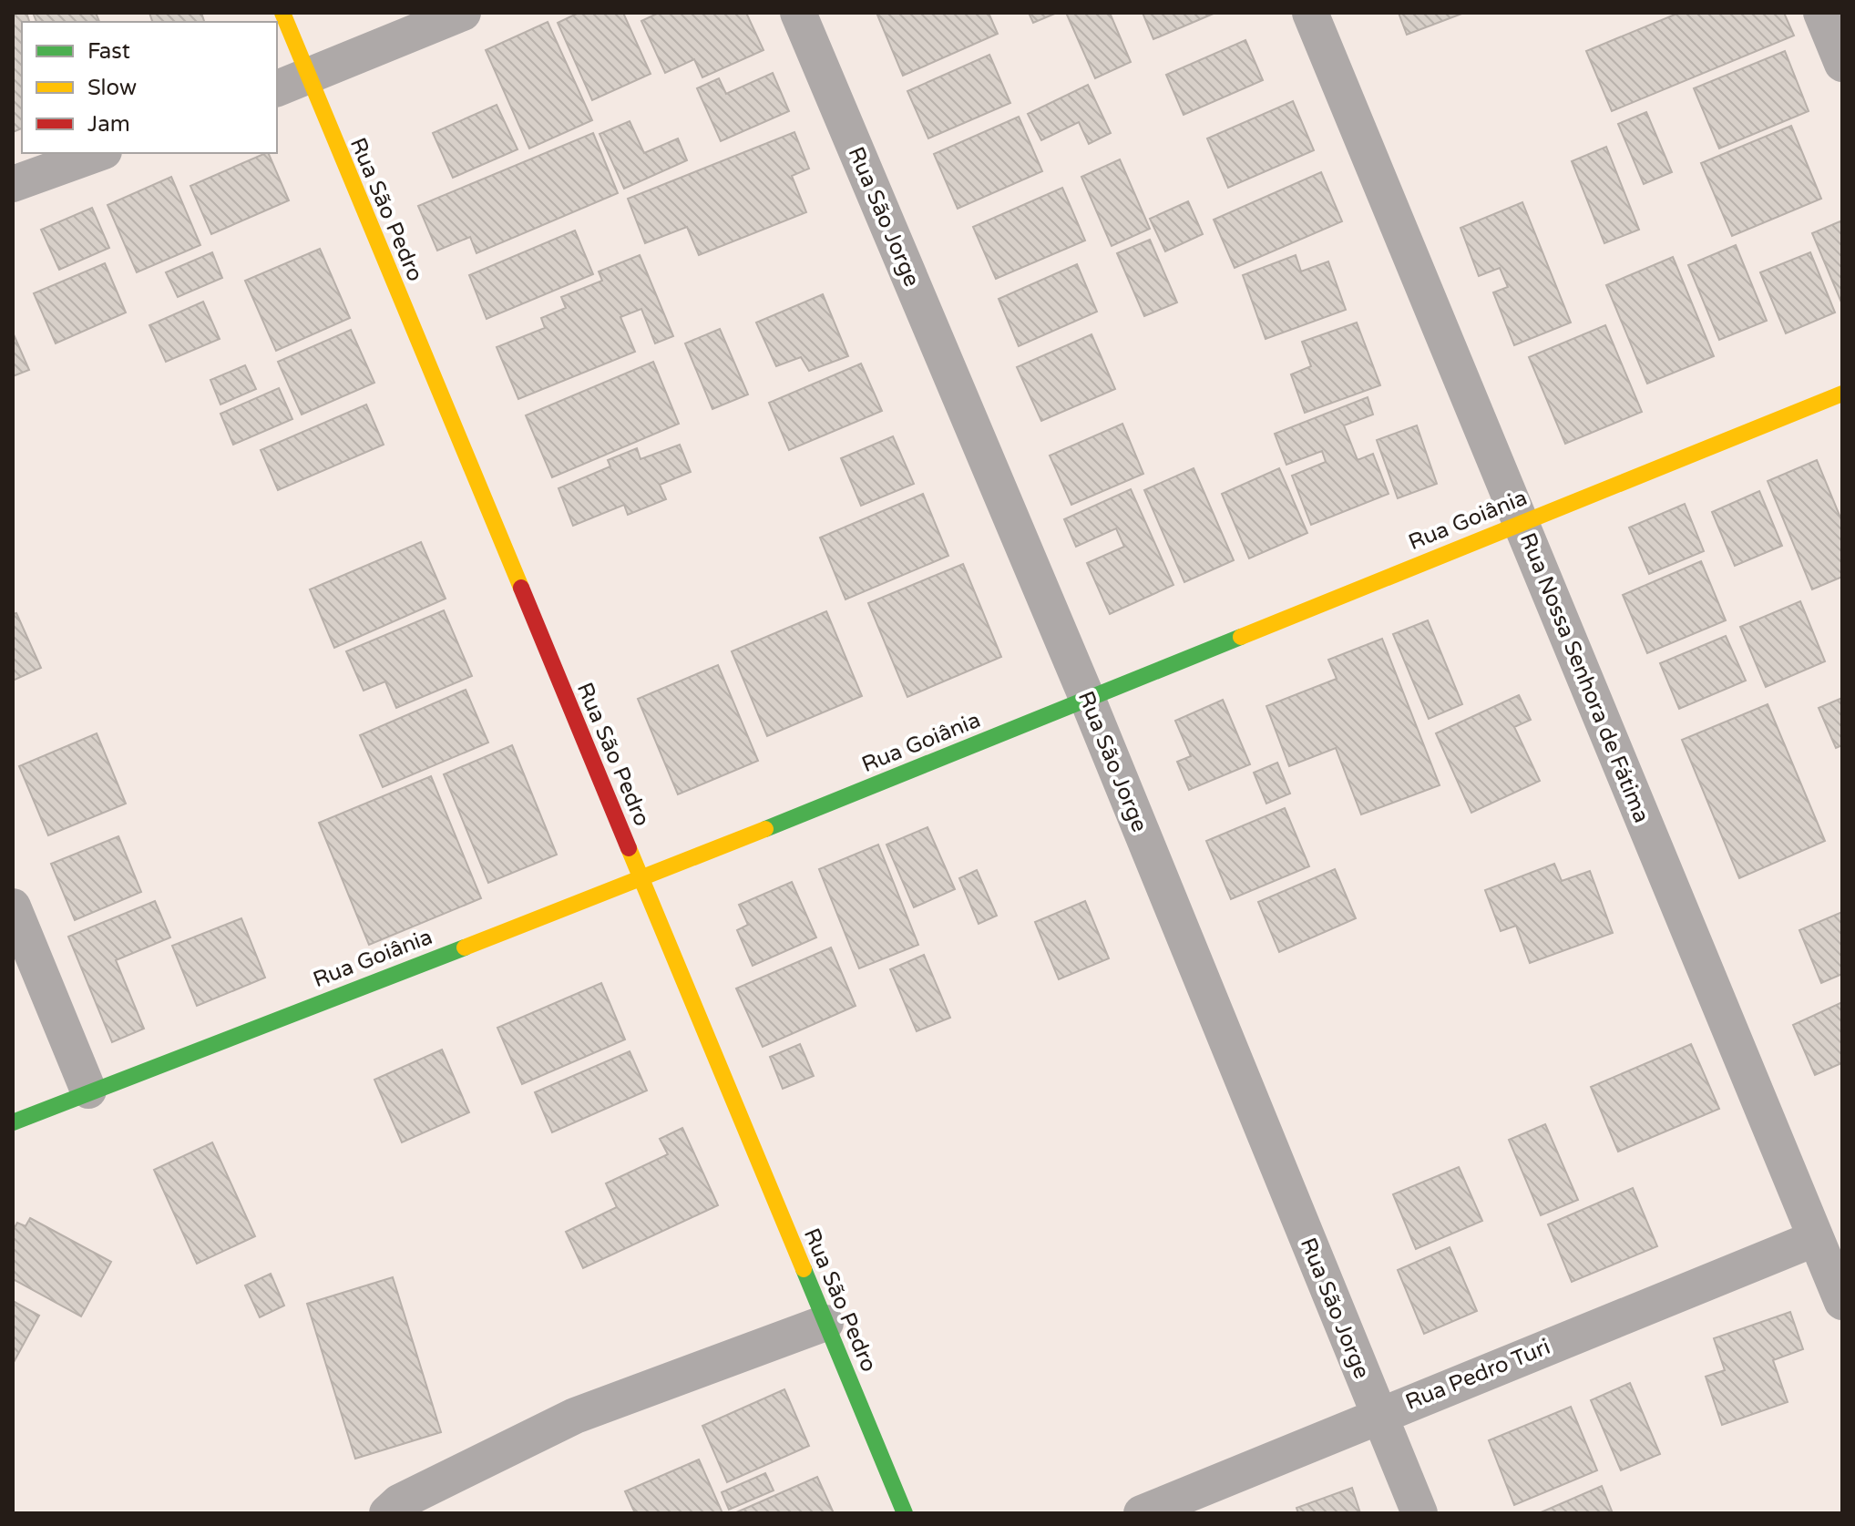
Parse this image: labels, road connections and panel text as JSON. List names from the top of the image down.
{
  "streets": {
    "street": [
      "Rua São Pedro",
      "Rua São Jorge",
      "Rua Goiânia",
      "Rua Nossa Senhora de Fátima",
      "Rua Pedro Turi"
    ]
  },
  "crossings": [
    ["Rua São Pedro", "Rua Goiânia"],
    ["Rua São Jorge", "Rua Goiânia"],
    ["Rua São Jorge", "Rua Pedro Turi"],
    ["Rua Goiânia", "Rua Nossa Senhora de Fátima"],
    ["Rua Nossa Senhora de Fátima", "Rua Pedro Turi"]
  ],
  "legend": ["Fast", "Slow", "Jam"]
}
